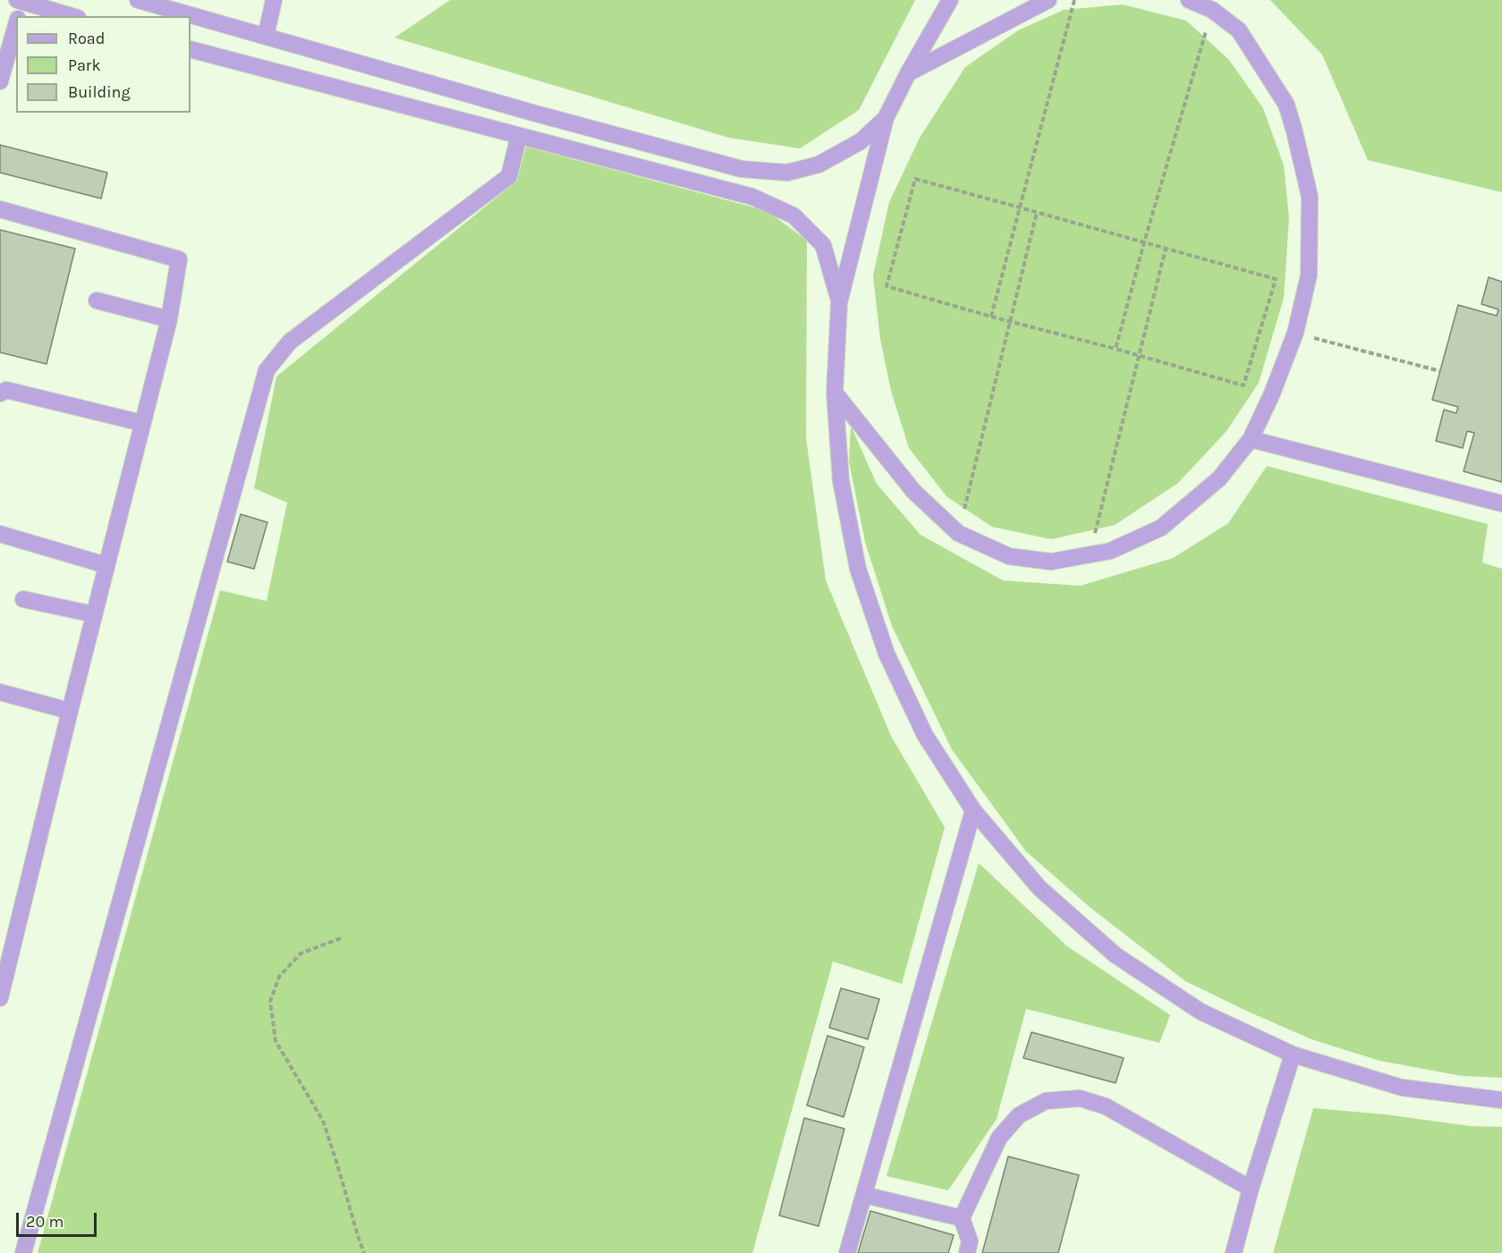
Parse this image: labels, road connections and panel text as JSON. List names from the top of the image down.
{
  "legend": ["Road", "Park", "Building"],
  "scale_bar": "20 m"
}
